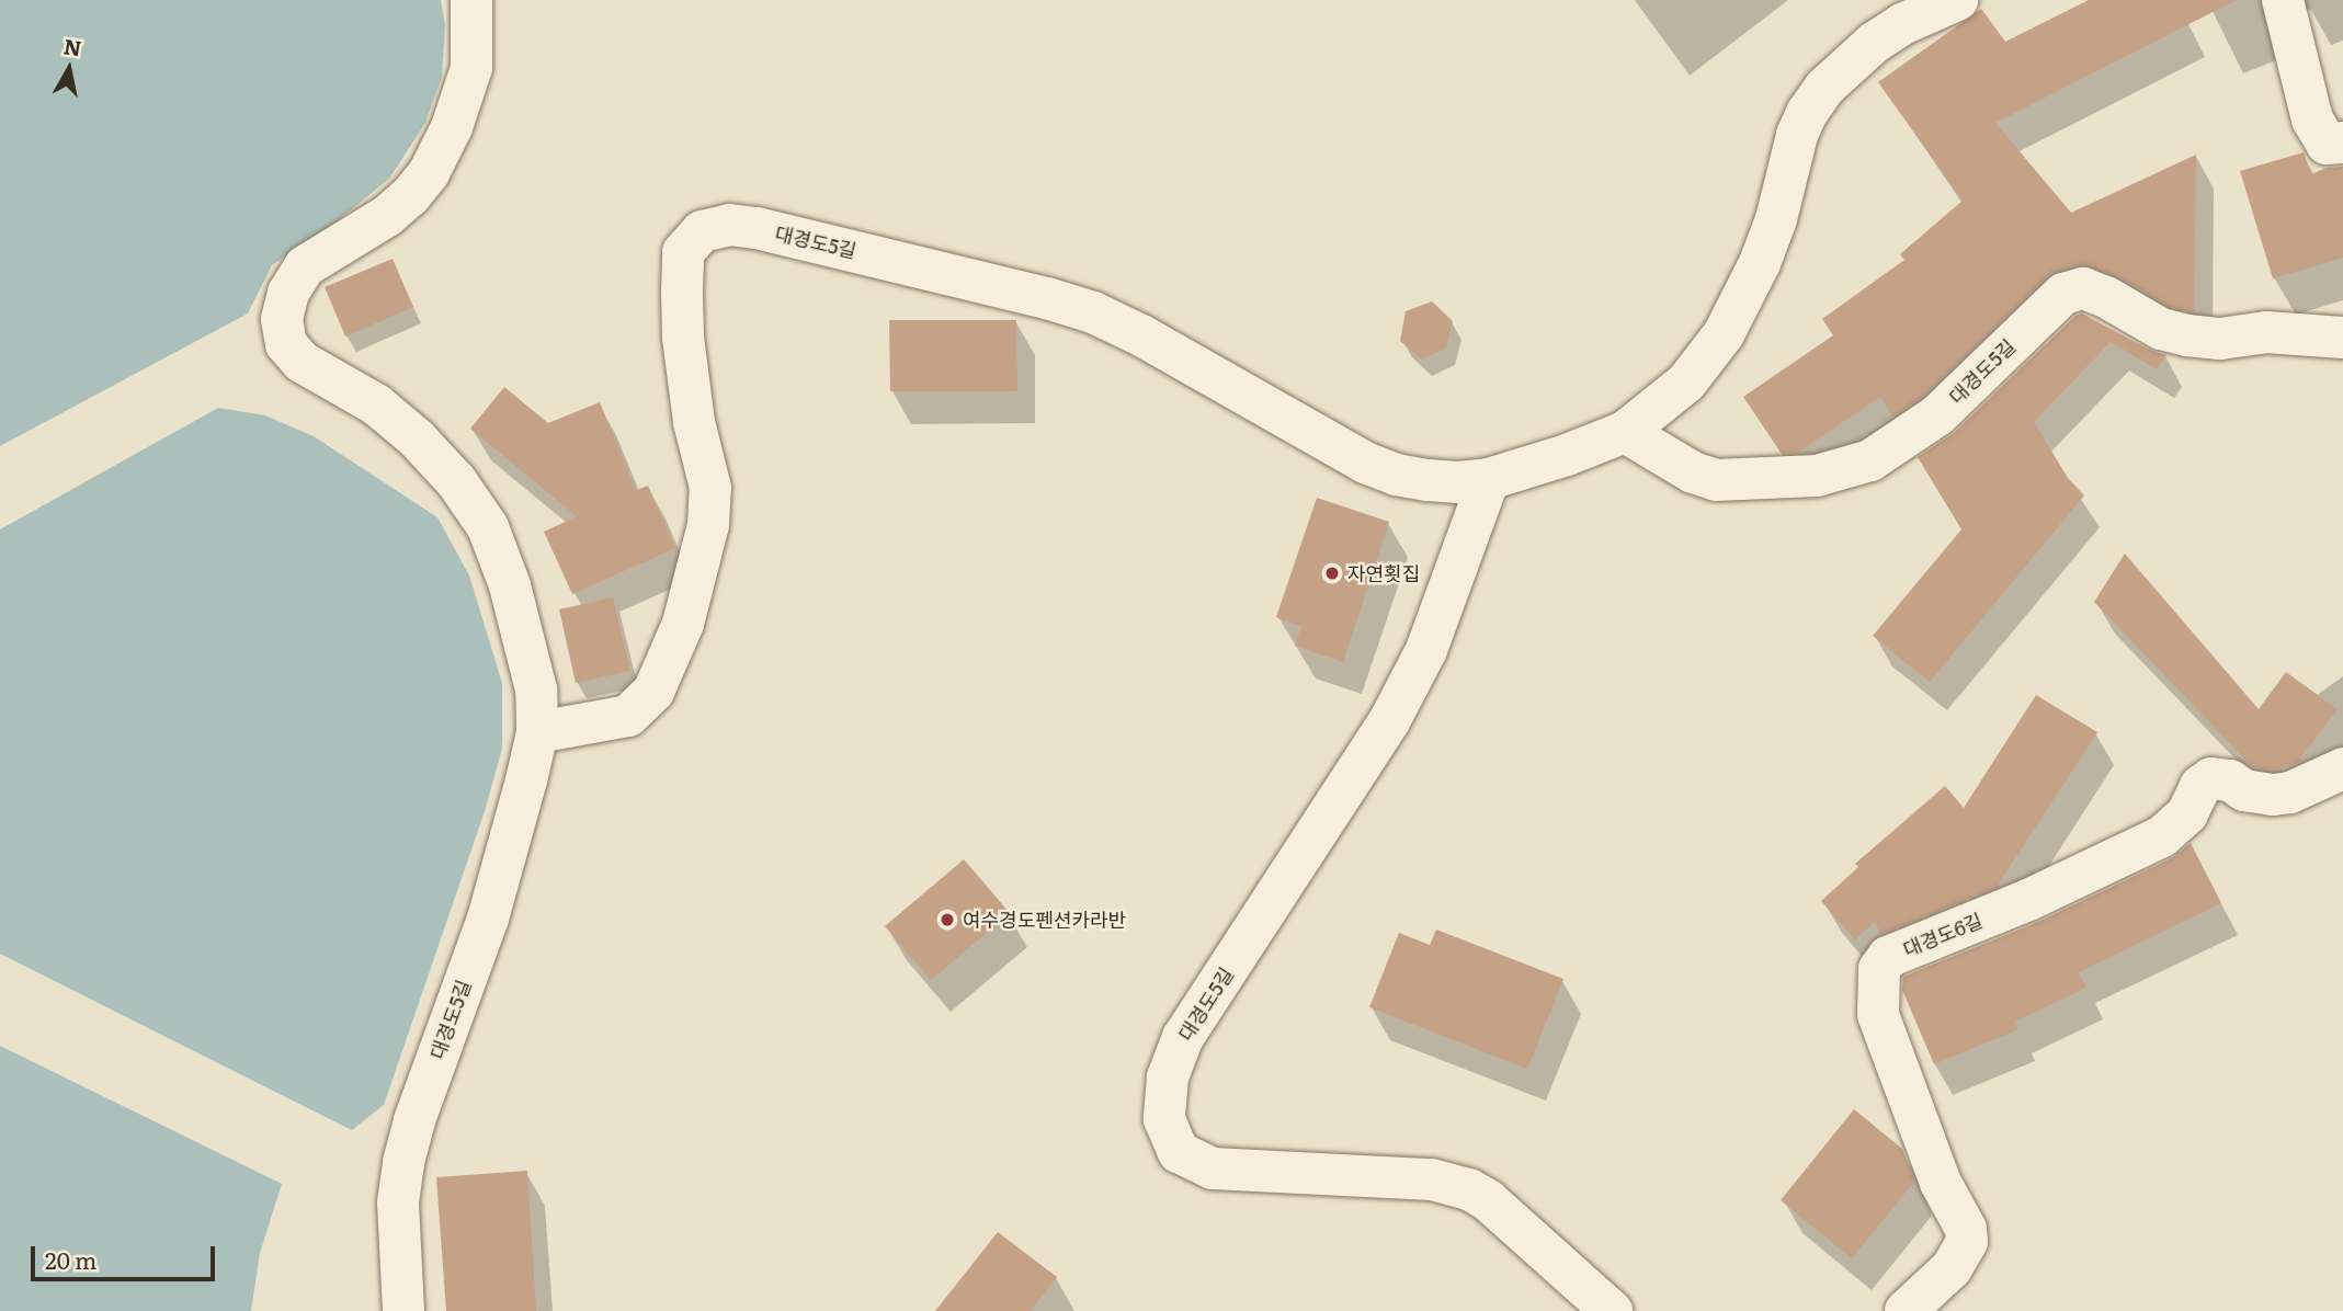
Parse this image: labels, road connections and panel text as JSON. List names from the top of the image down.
{
  "streets": {
    "street": ["대경도5길", "대경도6길"]
  },
  "places": ["자연횟집", "여수경도펜션카라반"],
  "scale_bar": "20 m",
  "north": "top"
}
